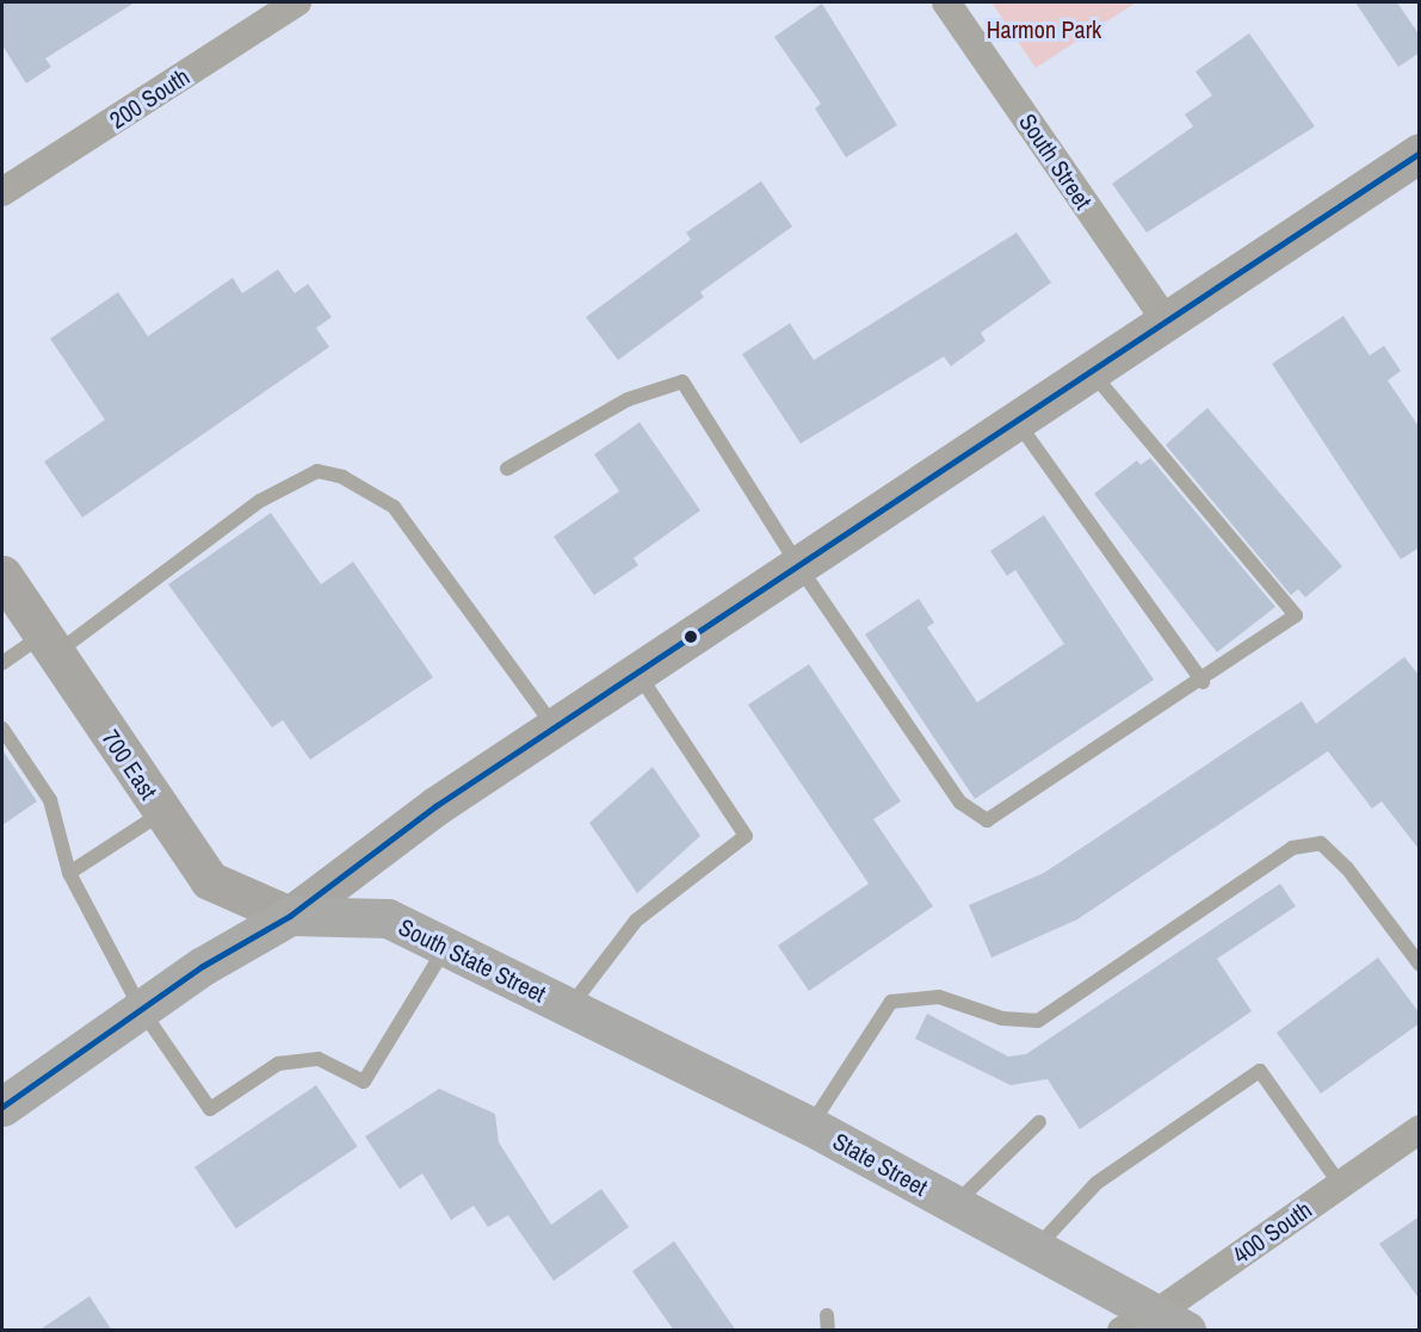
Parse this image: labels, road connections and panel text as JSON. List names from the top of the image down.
{
  "streets": {
    "main road": ["South State Street", "State Street"],
    "street": [
      "200 South",
      "South Street",
      "700 East",
      "400 South"
    ]
  },
  "crossings": [
    ["700 East", "South State Street"],
    ["South State Street", "State Street"],
    ["State Street", "400 South"]
  ],
  "parks": ["Harmon Park"]
}
